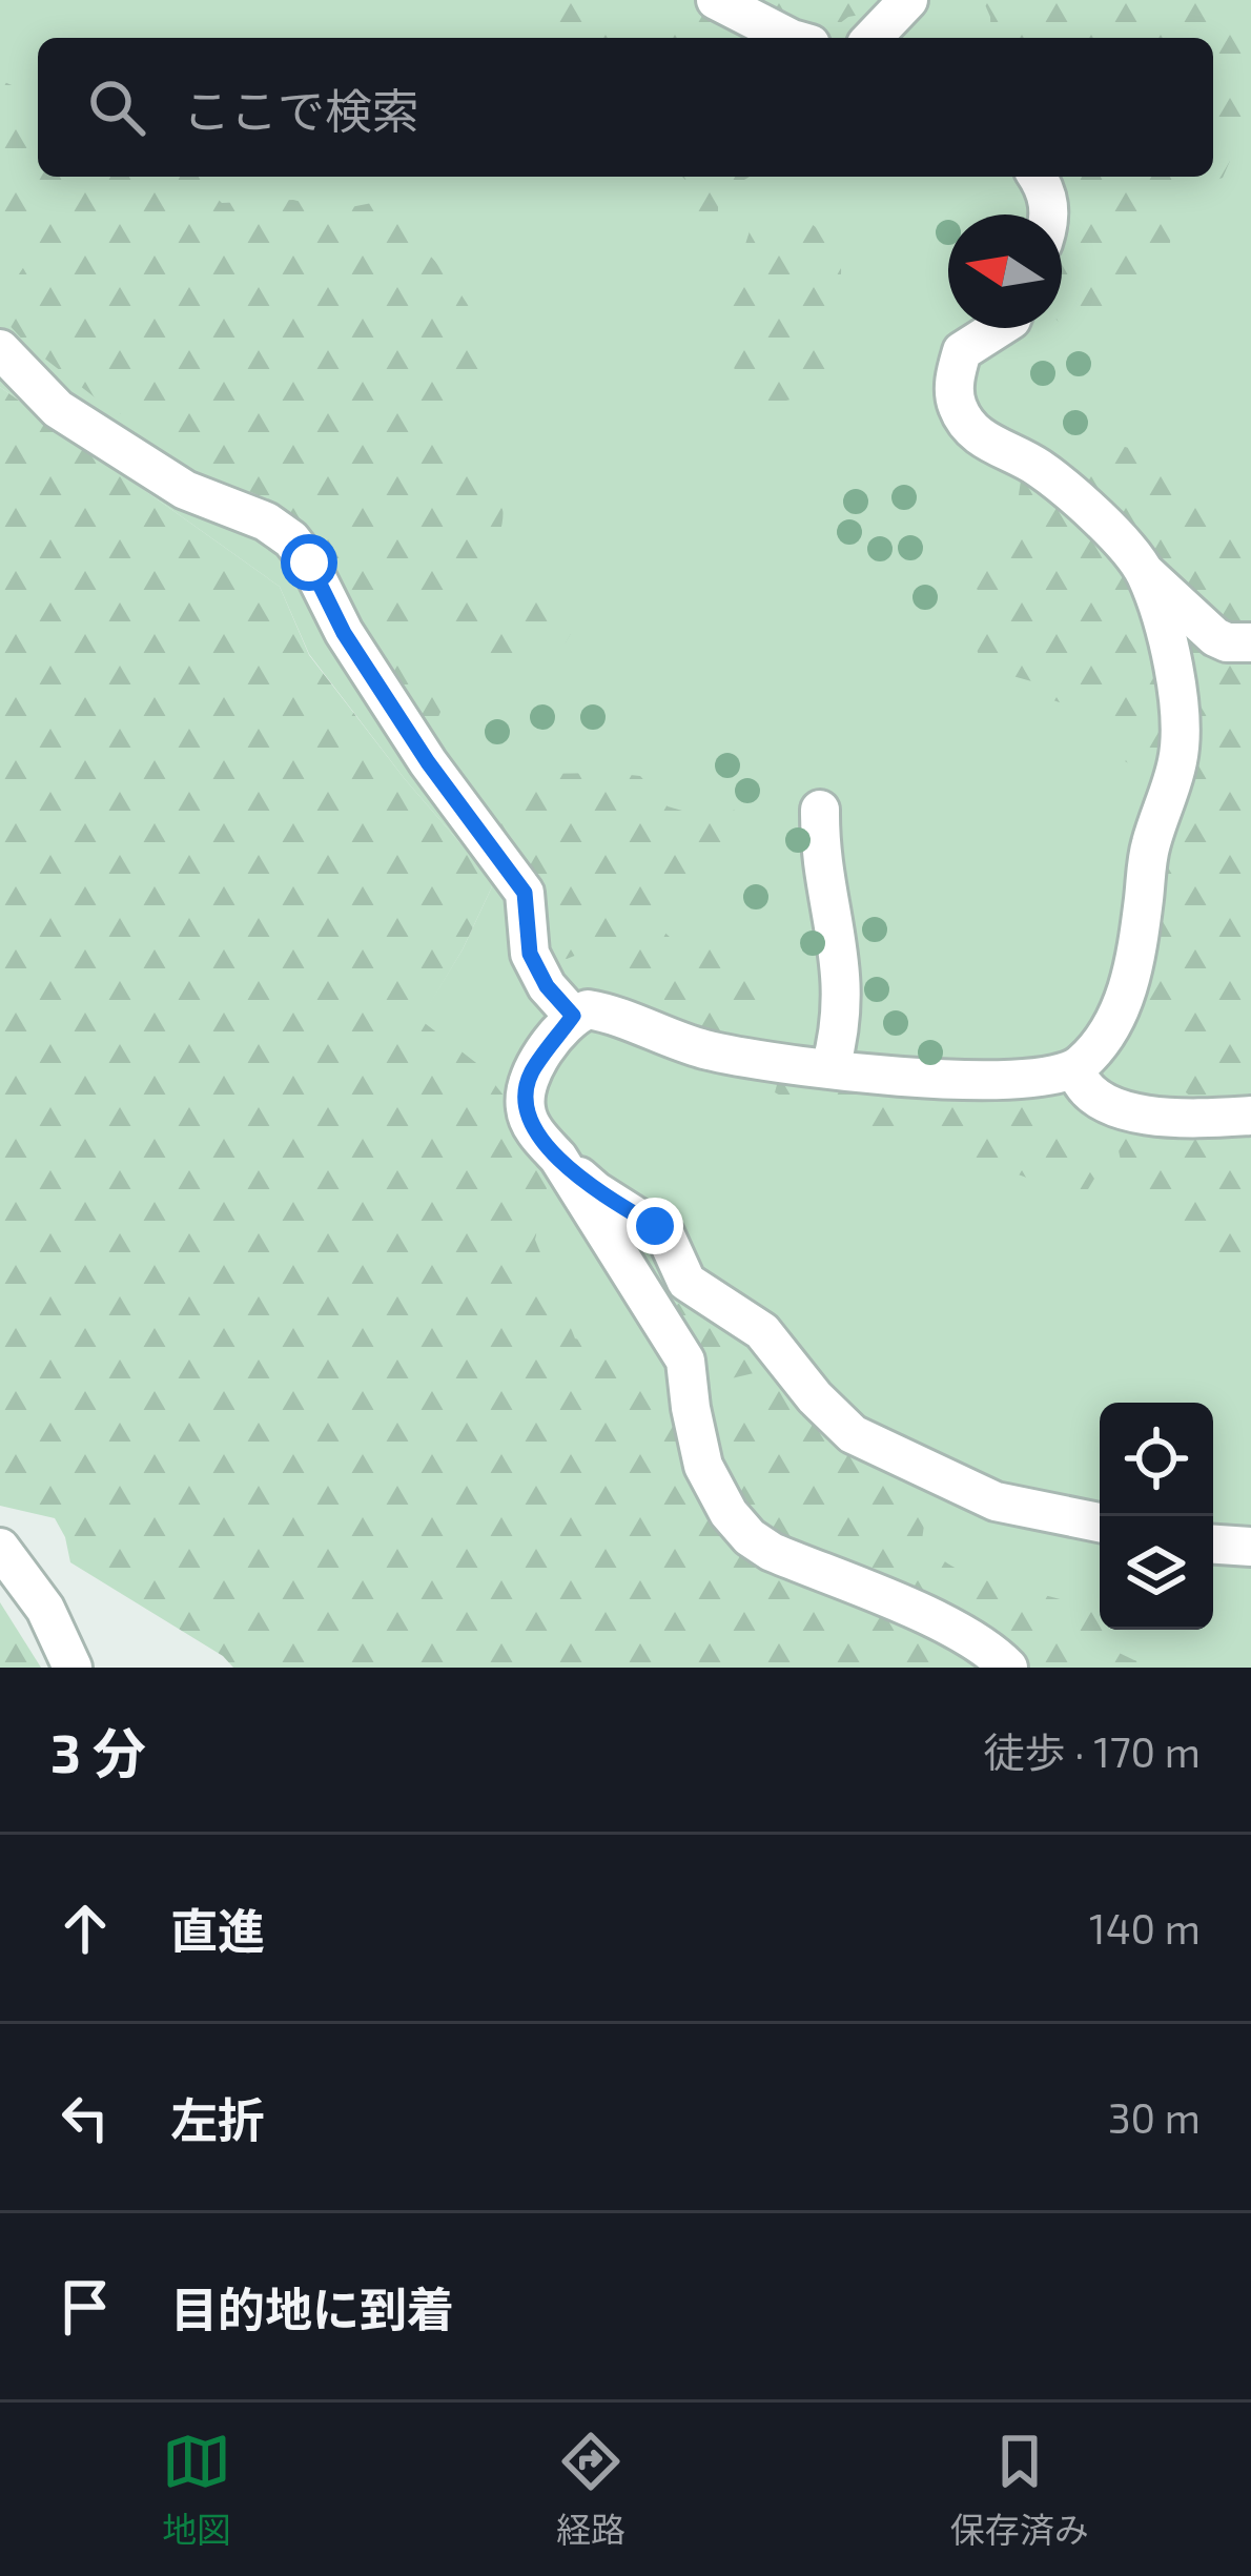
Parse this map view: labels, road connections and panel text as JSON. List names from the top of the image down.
{
  "north": "left",
  "page": {
    "search": "ここで検索",
    "heading": ["3 分", "徒歩 · 170 m"],
    "list": [
      ["直進", "140 m"],
      ["左折", "30 m"],
      "目的地に到着"
    ],
    "nav": ["地図", "経路", "保存済み"]
  }
}
